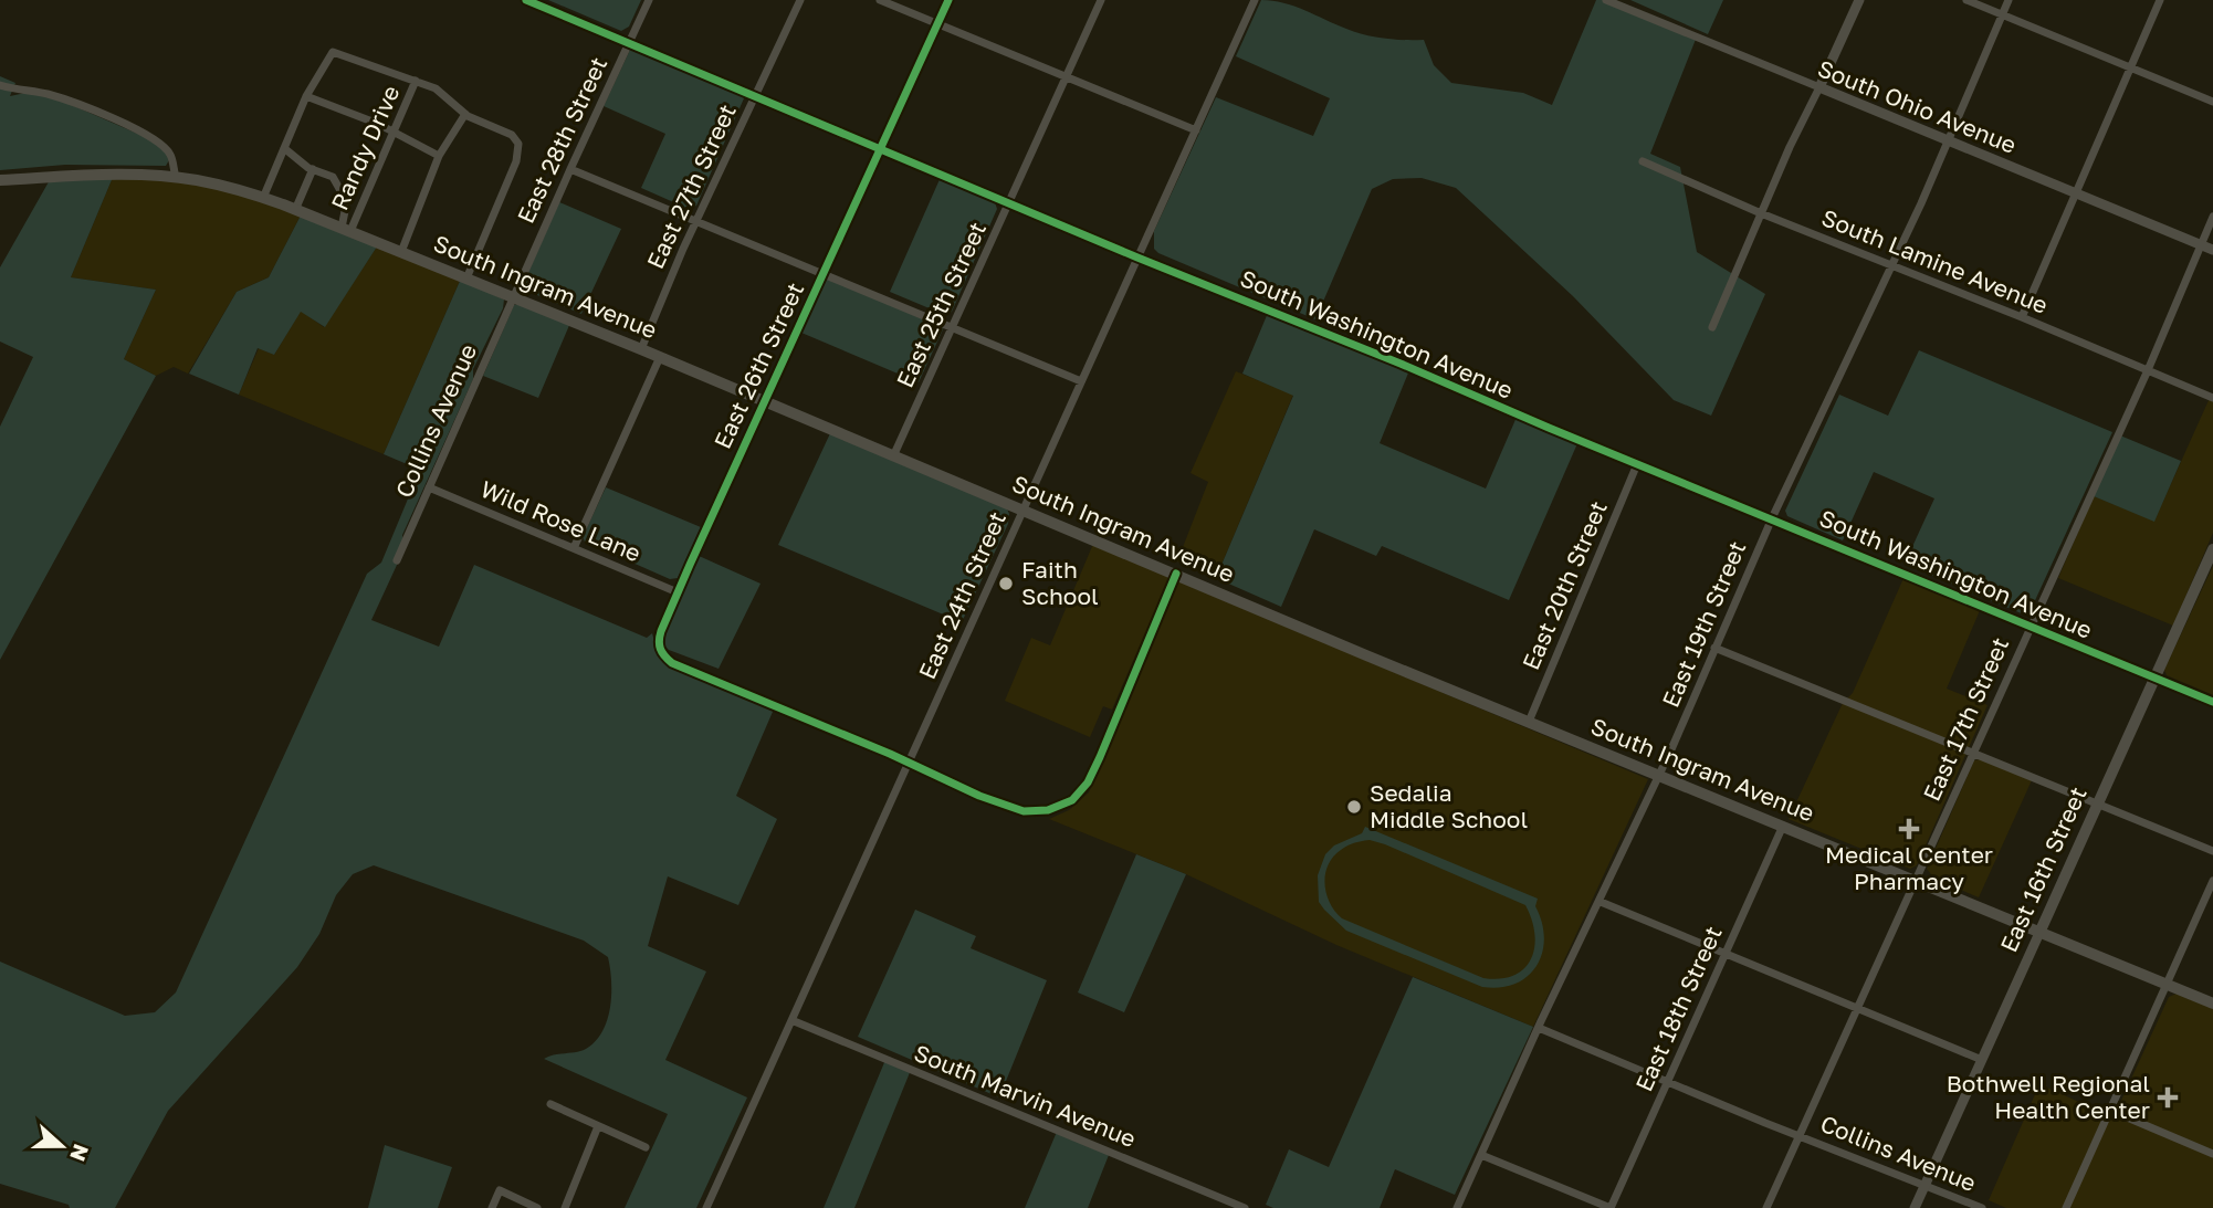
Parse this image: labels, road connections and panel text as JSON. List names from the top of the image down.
{
  "streets": {
    "main road": ["South Ingram Avenue", "East 16th Street"],
    "street": [
      "South Ohio Avenue",
      "East 28th Street",
      "Randy Drive",
      "East 27th Street",
      "South Lamine Avenue",
      "East 25th Street",
      "South Washington Avenue",
      "East 26th Street",
      "Collins Avenue",
      "Wild Rose Lane",
      "East 20th Street",
      "East 24th Street",
      "East 19th Street",
      "East 17th Street",
      "East 18th Street",
      "South Marvin Avenue"
    ]
  },
  "crossings": [
    ["South Ohio Avenue", "East 19th Street"],
    ["South Ohio Avenue", "East 17th Street"],
    ["East 28th Street", "South Ingram Avenue"],
    ["East 28th Street", "South Washington Avenue"],
    ["East 28th Street", "Collins Avenue"],
    ["Randy Drive", "South Ingram Avenue"],
    ["East 27th Street", "South Ingram Avenue"],
    ["East 27th Street", "South Washington Avenue"],
    ["South Lamine Avenue", "East 19th Street"],
    ["South Lamine Avenue", "East 17th Street"],
    ["South Ingram Avenue", "East 25th Street"],
    ["South Ingram Avenue", "East 26th Street"],
    ["South Ingram Avenue", "Collins Avenue"],
    ["South Ingram Avenue", "East 20th Street"],
    ["South Ingram Avenue", "East 24th Street"],
    ["South Ingram Avenue", "East 19th Street"],
    ["South Ingram Avenue", "East 17th Street"],
    ["South Ingram Avenue", "East 16th Street"],
    ["South Ingram Avenue", "East 18th Street"],
    ["East 25th Street", "South Washington Avenue"],
    ["South Washington Avenue", "East 26th Street"],
    ["South Washington Avenue", "East 20th Street"],
    ["South Washington Avenue", "East 24th Street"],
    ["South Washington Avenue", "East 19th Street"],
    ["South Washington Avenue", "East 17th Street"],
    ["South Washington Avenue", "East 16th Street"],
    ["East 26th Street", "Wild Rose Lane"],
    ["East 26th Street", "East 24th Street"],
    ["Collins Avenue", "Wild Rose Lane"],
    ["Collins Avenue", "East 19th Street"],
    ["Collins Avenue", "East 17th Street"],
    ["Collins Avenue", "East 16th Street"],
    ["Collins Avenue", "East 18th Street"],
    ["East 24th Street", "South Marvin Avenue"]
  ],
  "places": {
    "other": ["Faith School", "Sedalia Middle School"],
    "health": ["Medical Center Pharmacy", "Bothwell Regional Health Center"]
  },
  "north": "right"
}
